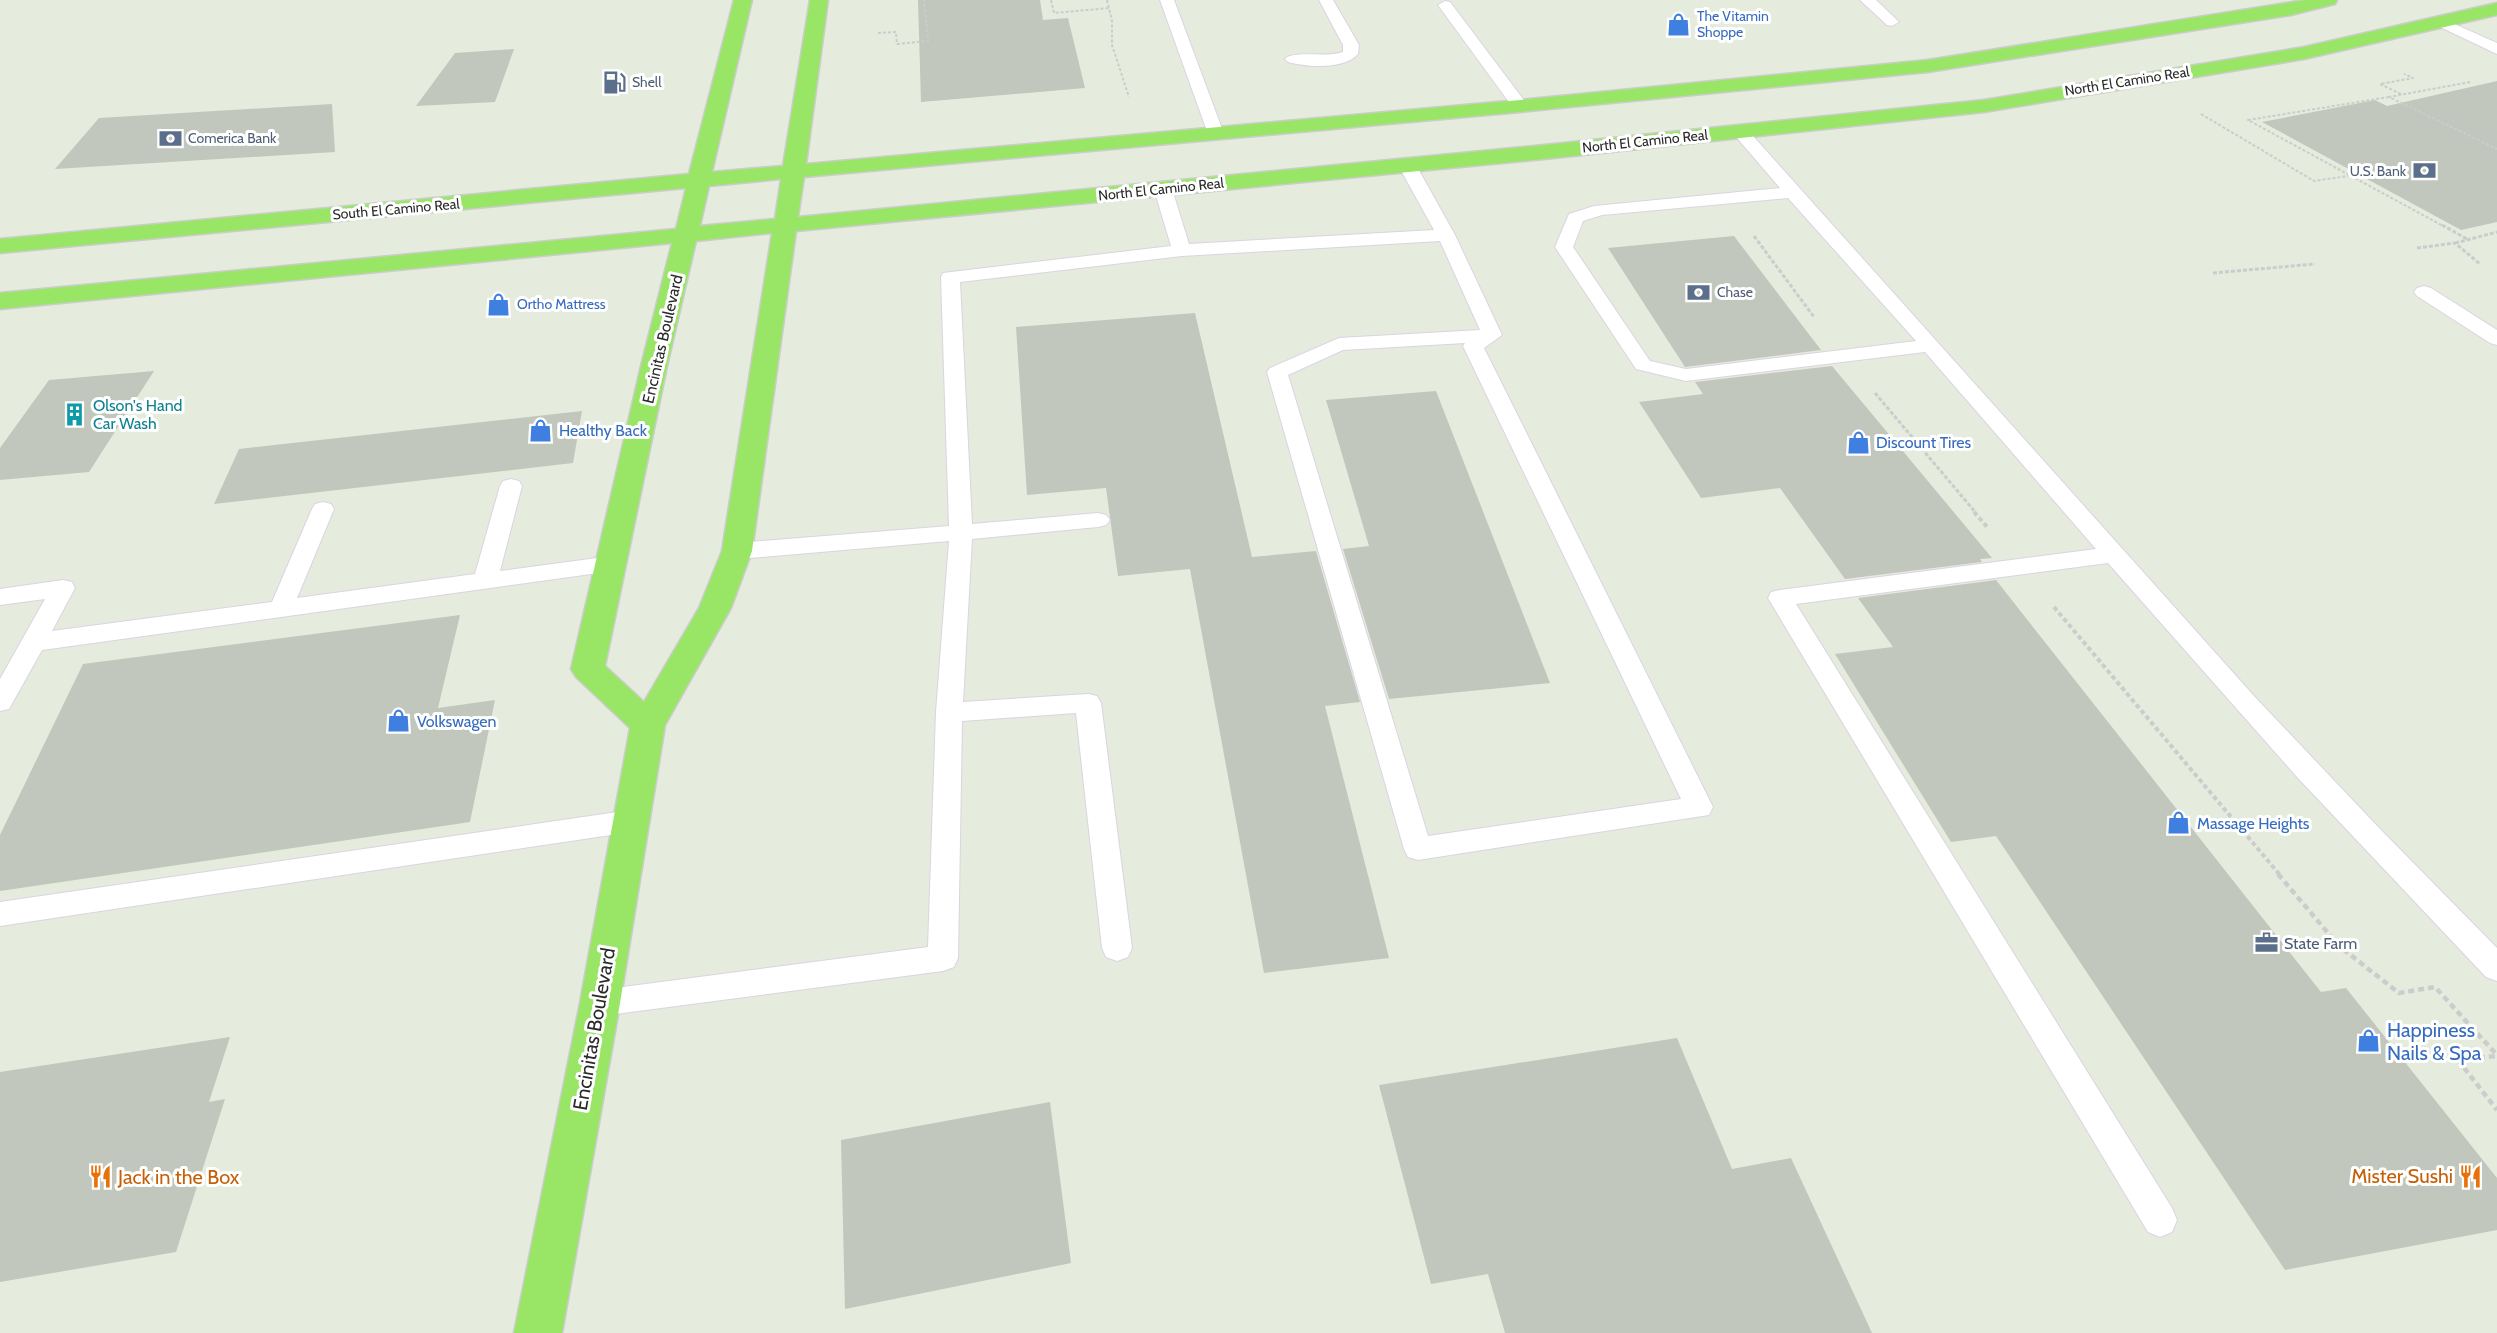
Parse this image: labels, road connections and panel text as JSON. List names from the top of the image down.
{
  "streets": {
    "main road": ["North El Camino Real", "South El Camino Real", "Encinitas Boulevard"]
  },
  "crossings": [
    ["North El Camino Real", "Encinitas Boulevard"],
    ["South El Camino Real", "Encinitas Boulevard"]
  ],
  "places": {
    "shop": [
      "The Vitamin Shoppe",
      "Ortho Mattress",
      "Healthy Back",
      "Discount Tires",
      "Volkswagen",
      "Massage Heights",
      "Happiness Nails & Spa"
    ],
    "fuel station": ["Shell"],
    "bank": ["Comerica Bank", "U.S. Bank", "Chase"],
    "building": ["Olson's Hand Car Wash"],
    "office": ["State Farm"],
    "restaurant": ["Mister Sushi", "Jack in the Box"]
  }
}
